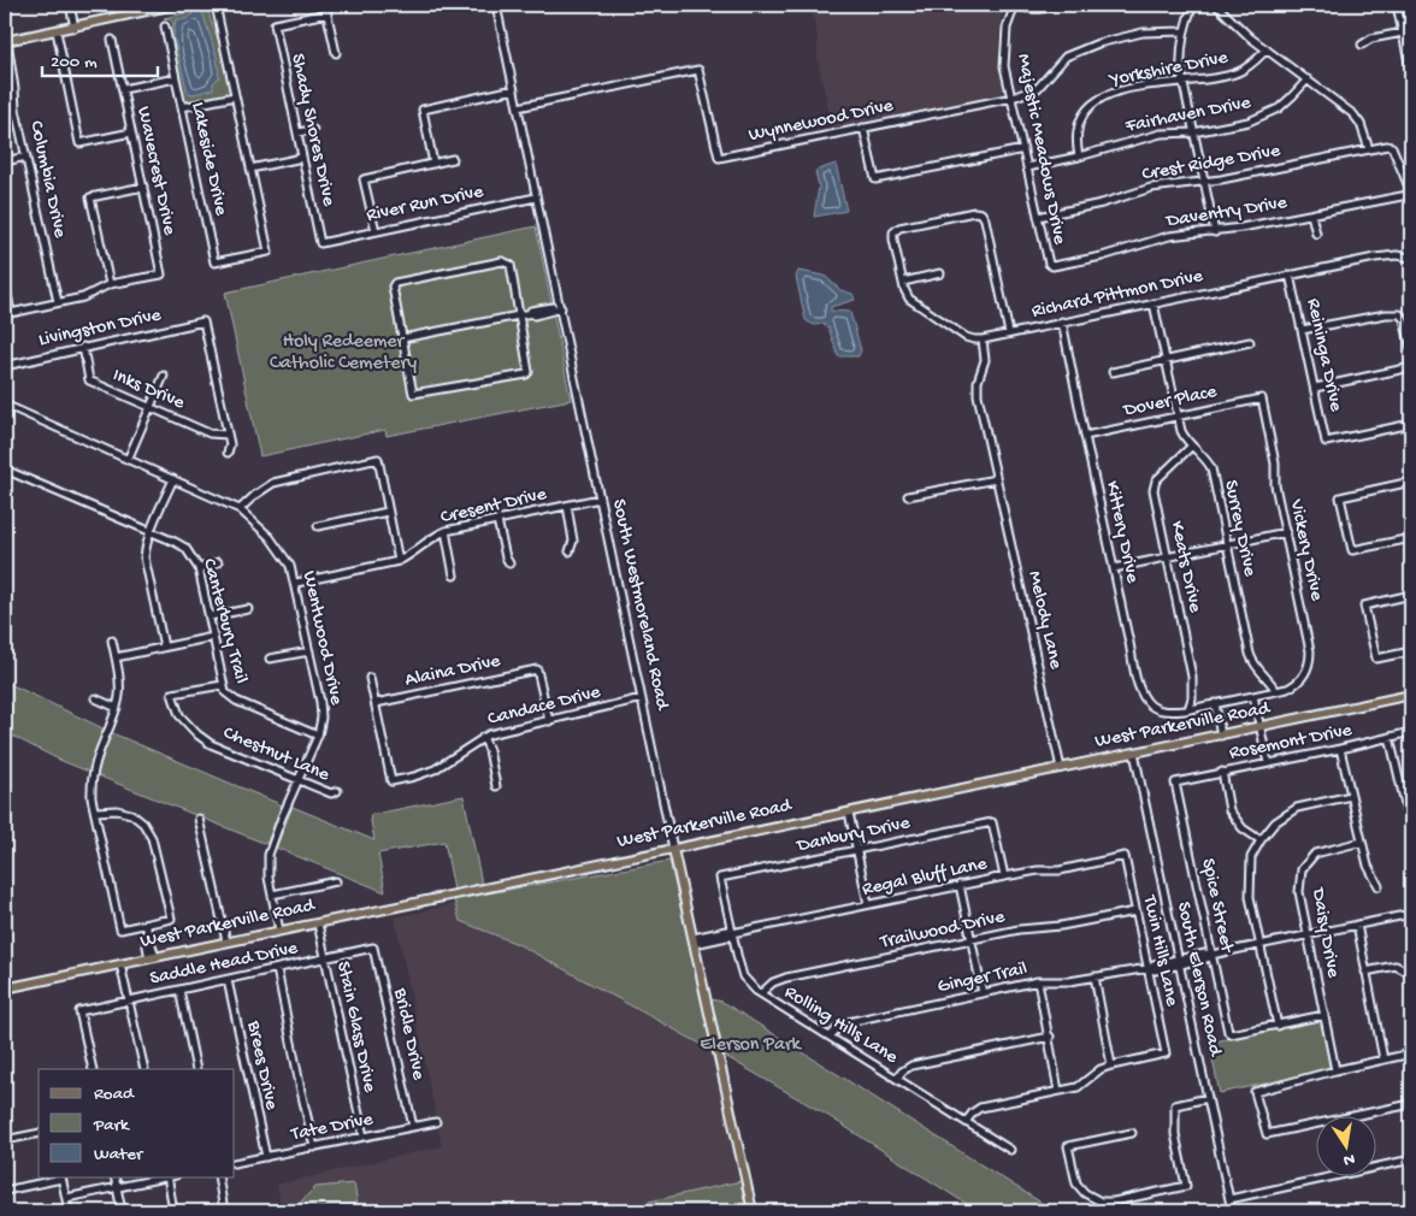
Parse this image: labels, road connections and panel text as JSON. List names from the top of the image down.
{
  "streets": {
    "main road": ["South Westmoreland Road", "West Parkerville Road"],
    "street": [
      "Yorkshire Drive",
      "Fairhaven Drive",
      "Wynnewood Drive",
      "Shady Shores Drive",
      "Majestic Meadows Drive",
      "Lakeside Drive",
      "Crest Ridge Drive",
      "Wavecrest Drive",
      "Columbia Drive",
      "River Run Drive",
      "Daventry Drive",
      "Richard Pittmon Drive",
      "Livingston Drive",
      "Reininga Drive",
      "Inks Drive",
      "Dover Place",
      "Cresent Drive",
      "Surrey Drive",
      "Kittery Drive",
      "Vickery Drive",
      "Keats Drive",
      "Melody Lane",
      "Canterbury Trail",
      "Wentwood Drive",
      "Alaina Drive",
      "Candace Drive",
      "Rosemont Drive",
      "Chestnut Lane",
      "Danbury Drive",
      "Regal Bluff Lane",
      "Spice Street",
      "Trailwood Drive",
      "Daisy Drive",
      "Twin Hills Lane",
      "Saddle Head Drive",
      "Ginger Trail",
      "South Elerson Road",
      "Rolling Hills Lane",
      "Stain Glass Drive",
      "Bridle Drive",
      "Brees Drive",
      "Tate Drive"
    ]
  },
  "crossings": [
    ["Yorkshire Drive", "Fairhaven Drive"],
    ["Fairhaven Drive", "Majestic Meadows Drive"],
    ["Wynnewood Drive", "Majestic Meadows Drive"],
    ["Wynnewood Drive", "South Westmoreland Road"],
    ["Shady Shores Drive", "River Run Drive"],
    ["Majestic Meadows Drive", "Crest Ridge Drive"],
    ["Majestic Meadows Drive", "Daventry Drive"],
    ["Crest Ridge Drive", "Daventry Drive"],
    ["River Run Drive", "South Westmoreland Road"],
    ["Richard Pittmon Drive", "Reininga Drive"],
    ["Richard Pittmon Drive", "Surrey Drive"],
    ["Richard Pittmon Drive", "Kittery Drive"],
    ["Richard Pittmon Drive", "Melody Lane"],
    ["Livingston Drive", "Inks Drive"],
    ["Dover Place", "Surrey Drive"],
    ["Dover Place", "Kittery Drive"],
    ["Dover Place", "Vickery Drive"],
    ["Cresent Drive", "South Westmoreland Road"],
    ["Cresent Drive", "Wentwood Drive"],
    ["Surrey Drive", "Vickery Drive"],
    ["Surrey Drive", "Keats Drive"],
    ["Kittery Drive", "Vickery Drive"],
    ["Kittery Drive", "Keats Drive"],
    ["Vickery Drive", "Keats Drive"],
    ["South Westmoreland Road", "Candace Drive"],
    ["South Westmoreland Road", "West Parkerville Road"],
    ["South Westmoreland Road", "Regal Bluff Lane"],
    ["Melody Lane", "West Parkerville Road"],
    ["Canterbury Trail", "Wentwood Drive"],
    ["Canterbury Trail", "Chestnut Lane"],
    ["Wentwood Drive", "West Parkerville Road"],
    ["Wentwood Drive", "Chestnut Lane"],
    ["Alaina Drive", "Candace Drive"],
    ["West Parkerville Road", "South Elerson Road"],
    ["West Parkerville Road", "Stain Glass Drive"],
    ["Rosemont Drive", "Spice Street"],
    ["Danbury Drive", "Regal Bluff Lane"],
    ["Danbury Drive", "Rolling Hills Lane"],
    ["Regal Bluff Lane", "Twin Hills Lane"],
    ["Regal Bluff Lane", "Rolling Hills Lane"],
    ["Spice Street", "Ginger Trail"],
    ["Trailwood Drive", "Twin Hills Lane"],
    ["Trailwood Drive", "Rolling Hills Lane"],
    ["Daisy Drive", "Ginger Trail"],
    ["Twin Hills Lane", "Ginger Trail"],
    ["Saddle Head Drive", "Stain Glass Drive"],
    ["Saddle Head Drive", "Bridle Drive"],
    ["Saddle Head Drive", "Brees Drive"],
    ["Ginger Trail", "South Elerson Road"],
    ["Ginger Trail", "Rolling Hills Lane"],
    ["Stain Glass Drive", "Tate Drive"],
    ["Bridle Drive", "Tate Drive"],
    ["Brees Drive", "Tate Drive"]
  ],
  "parks": ["Holy Redeemer Catholic Cemetery", "Elerson Park"],
  "legend": ["Road", "Park", "Water"],
  "scale_bar": "200 m",
  "north": "bottom"
}
